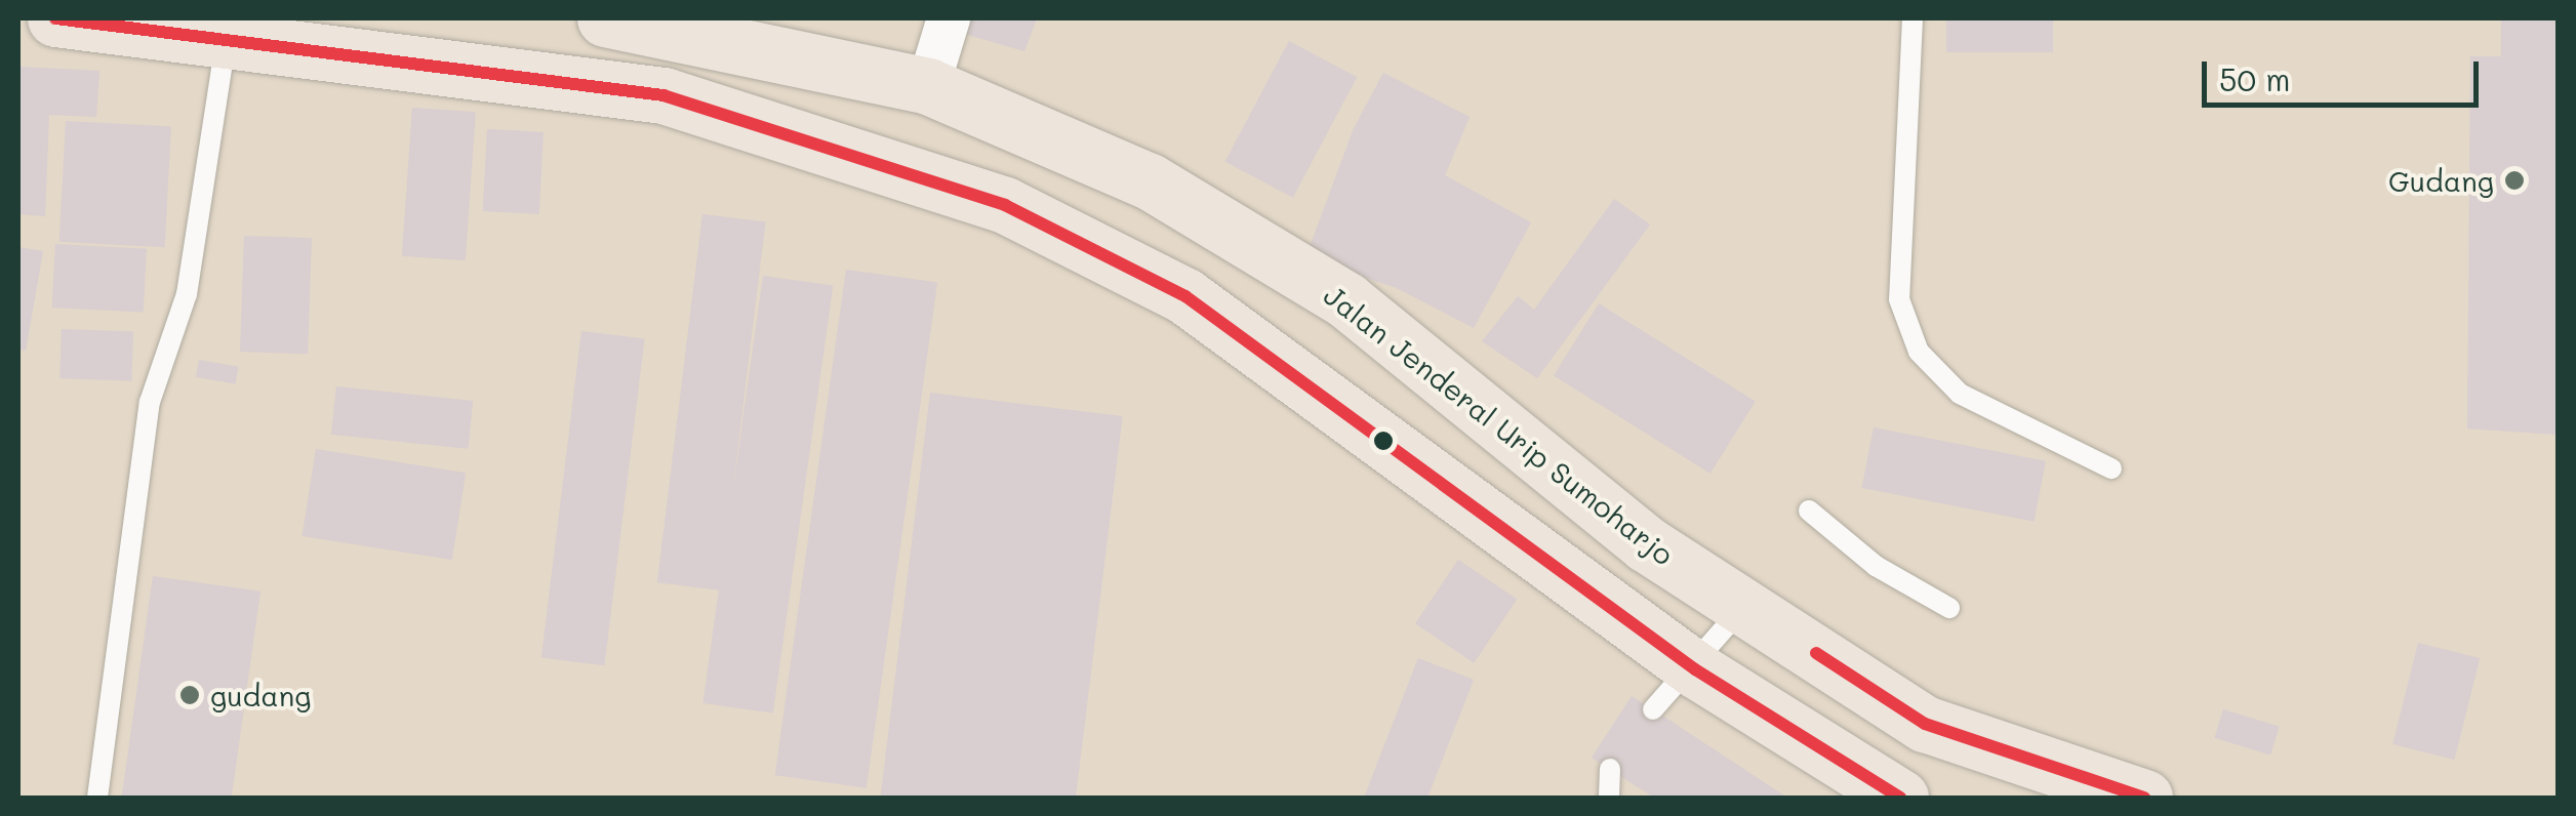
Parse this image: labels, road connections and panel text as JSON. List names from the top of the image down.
{
  "streets": {
    "highway": ["Jalan Jenderal Urip Sumoharjo"]
  },
  "places": ["Gudang", "gudang"],
  "scale_bar": "50 m"
}
